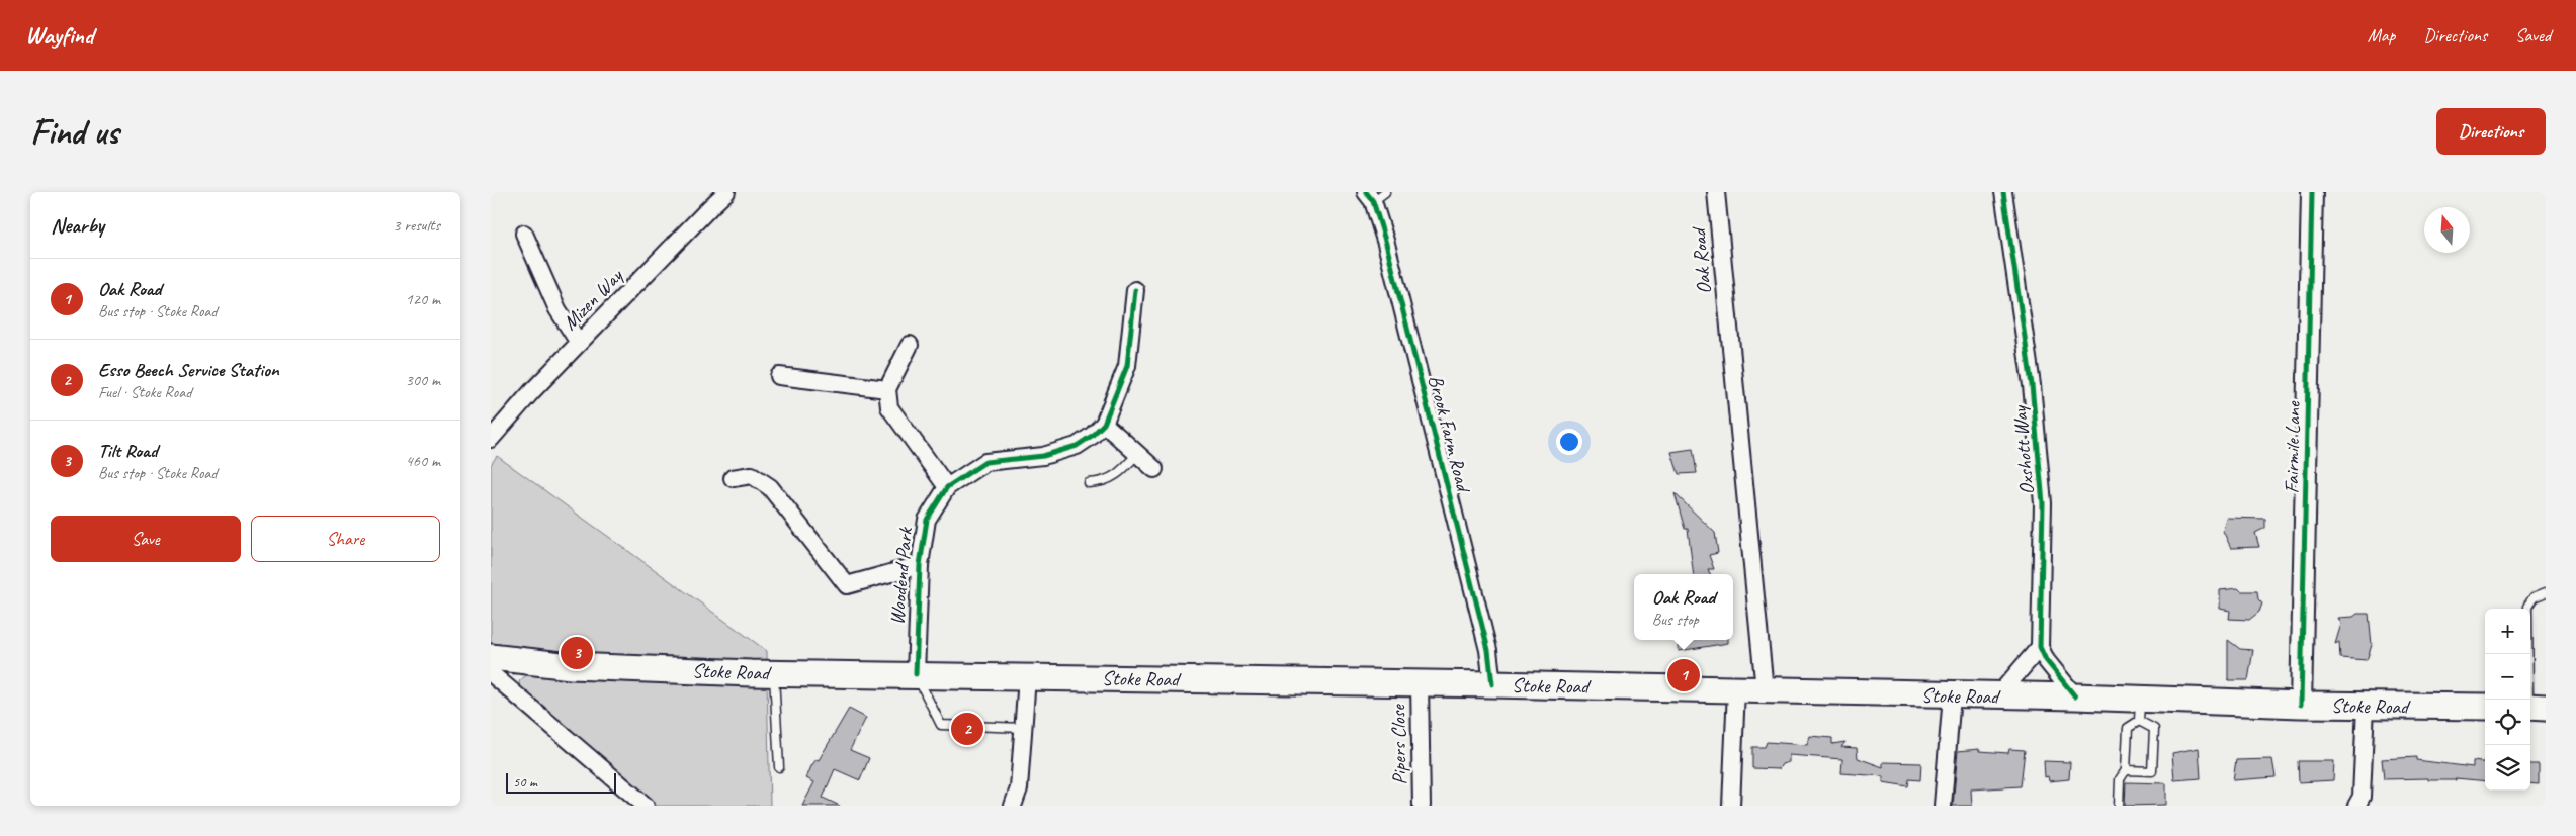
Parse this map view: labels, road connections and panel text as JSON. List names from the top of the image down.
{
  "streets": {
    "main road": ["Stoke Road"],
    "street": [
      "Oak Road",
      "Mizen Way",
      "Brook Farm Road",
      "Fairmile Lane",
      "Oxshott Way",
      "Woodend Park",
      "Pipers Close"
    ]
  },
  "crossings": [
    ["Oak Road", "Stoke Road"],
    ["Brook Farm Road", "Stoke Road"],
    ["Fairmile Lane", "Stoke Road"],
    ["Woodend Park", "Stoke Road"],
    ["Stoke Road", "Pipers Close"]
  ],
  "scale_bar": "50 m",
  "north": "top",
  "page": {
    "header": "Wayfind",
    "nav": ["Map", "Directions", "Saved"],
    "buttons": [
      "Directions",
      ["Save", "Share"]
    ],
    "title": "Find us",
    "heading": ["Nearby", "3 results"],
    "list": [
      {
        "mark": "1",
        "name": "Oak Road",
        "note": "Bus stop · Stoke Road",
        "value": "120 m"
      },
      {
        "mark": "2",
        "name": "Esso Beech Service Station",
        "note": "Fuel · Stoke Road",
        "value": "300 m"
      },
      {
        "mark": "3",
        "name": "Tilt Road",
        "note": "Bus stop · Stoke Road",
        "value": "460 m"
      }
    ],
    "popup": ["Oak Road", "Bus stop"],
    "map_buttons": ["+", "−"],
    "pins": ["3", "1", "2"],
    "scale": "50 m"
  }
}
